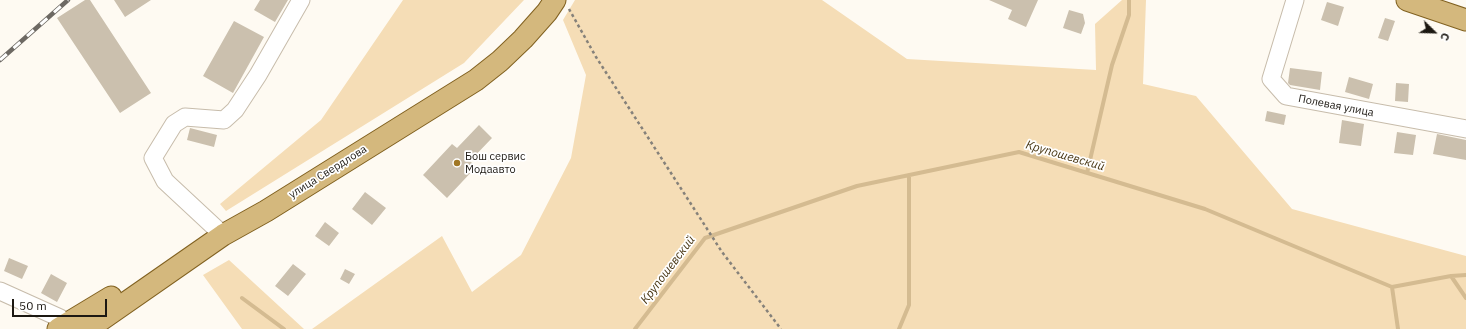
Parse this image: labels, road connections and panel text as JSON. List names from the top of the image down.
{
  "streets": {
    "main road": ["улица Свердлова"],
    "street": ["Полевая улица"]
  },
  "water": ["Крупошевский"],
  "places": ["Бош сервис Модаавто"],
  "scale_bar": "50 m",
  "north": "bottom right"
}
